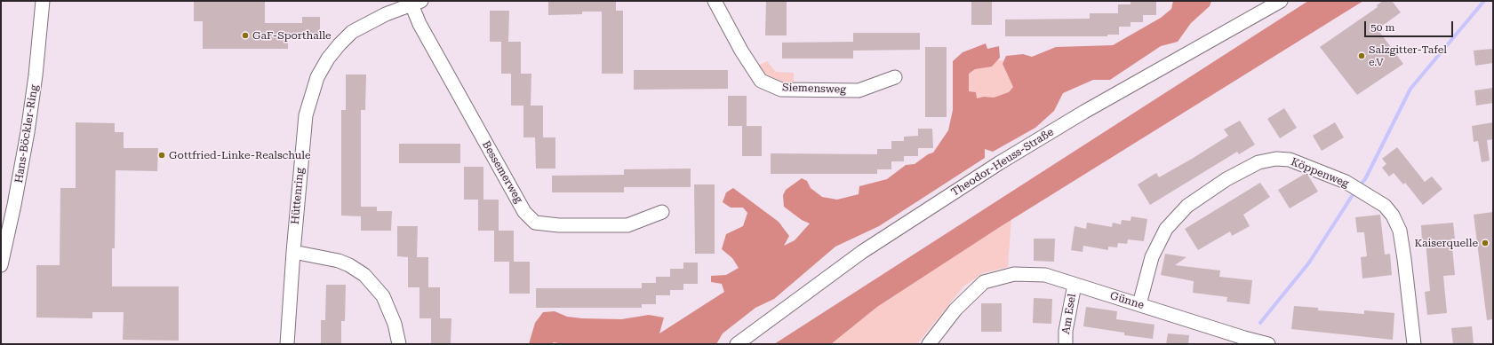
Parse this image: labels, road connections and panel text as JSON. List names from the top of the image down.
{
  "streets": {
    "street": [
      "Siemensweg",
      "Hans-Böckler-Ring",
      "Theodor-Heuss-Straße",
      "Bessemerweg",
      "Köppenweg",
      "Hüttenring",
      "Günne",
      "Am Esel"
    ]
  },
  "crossings": [
    ["Bessemerweg", "Hüttenring"],
    ["Köppenweg", "Günne"],
    ["Günne", "Am Esel"]
  ],
  "places": [
    "GaF-Sporthalle",
    "Salzgitter-Tafel e.V",
    "Gottfried-Linke-Realschule",
    "Kaiserquelle"
  ],
  "scale_bar": "50 m"
}
